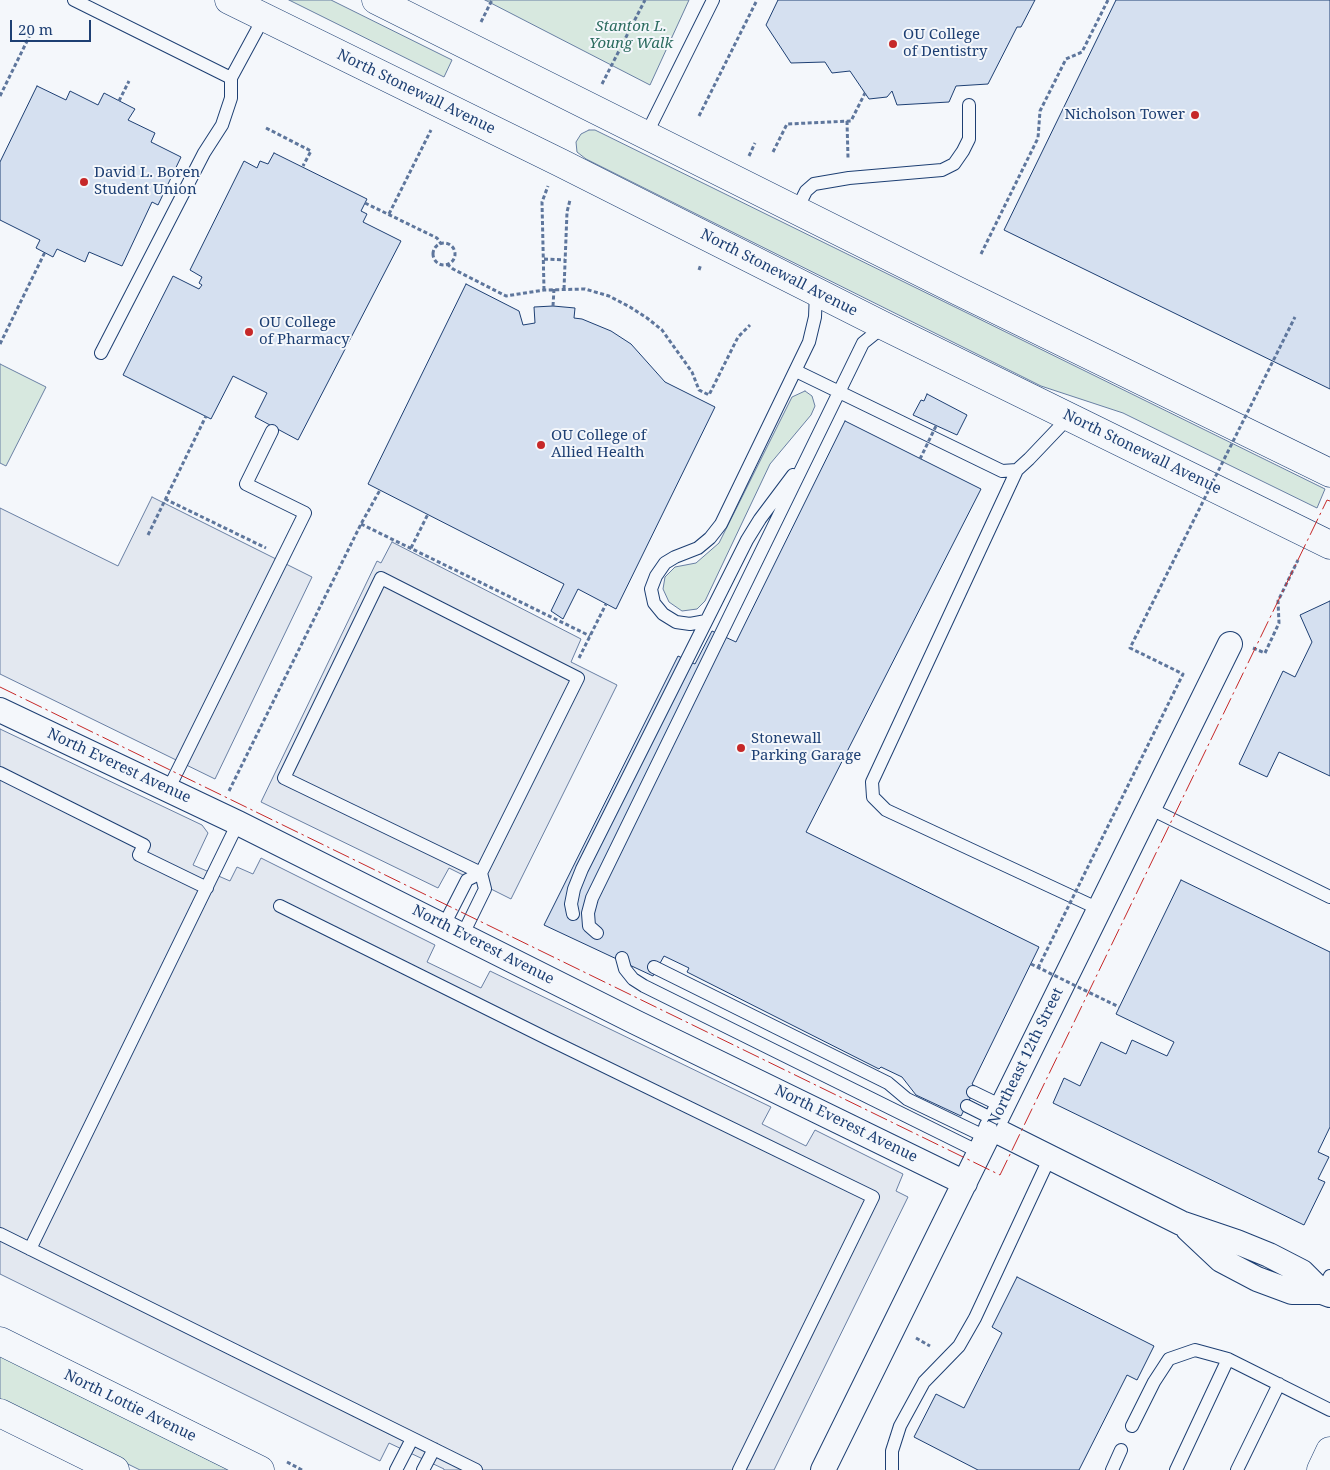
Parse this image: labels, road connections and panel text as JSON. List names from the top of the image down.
{
  "streets": {
    "main road": ["North Stonewall Avenue", "North Lottie Avenue"],
    "street": ["North Everest Avenue", "Northeast 12th Street"]
  },
  "crossings": [
    ["North Everest Avenue", "Northeast 12th Street"]
  ],
  "parks": ["Stanton L. Young Walk"],
  "places": [
    "OU College of Dentistry",
    "Nicholson Tower",
    "David L. Boren Student Union",
    "OU College of Pharmacy",
    "OU College of Allied Health",
    "Stonewall Parking Garage"
  ],
  "scale_bar": "20 m"
}
